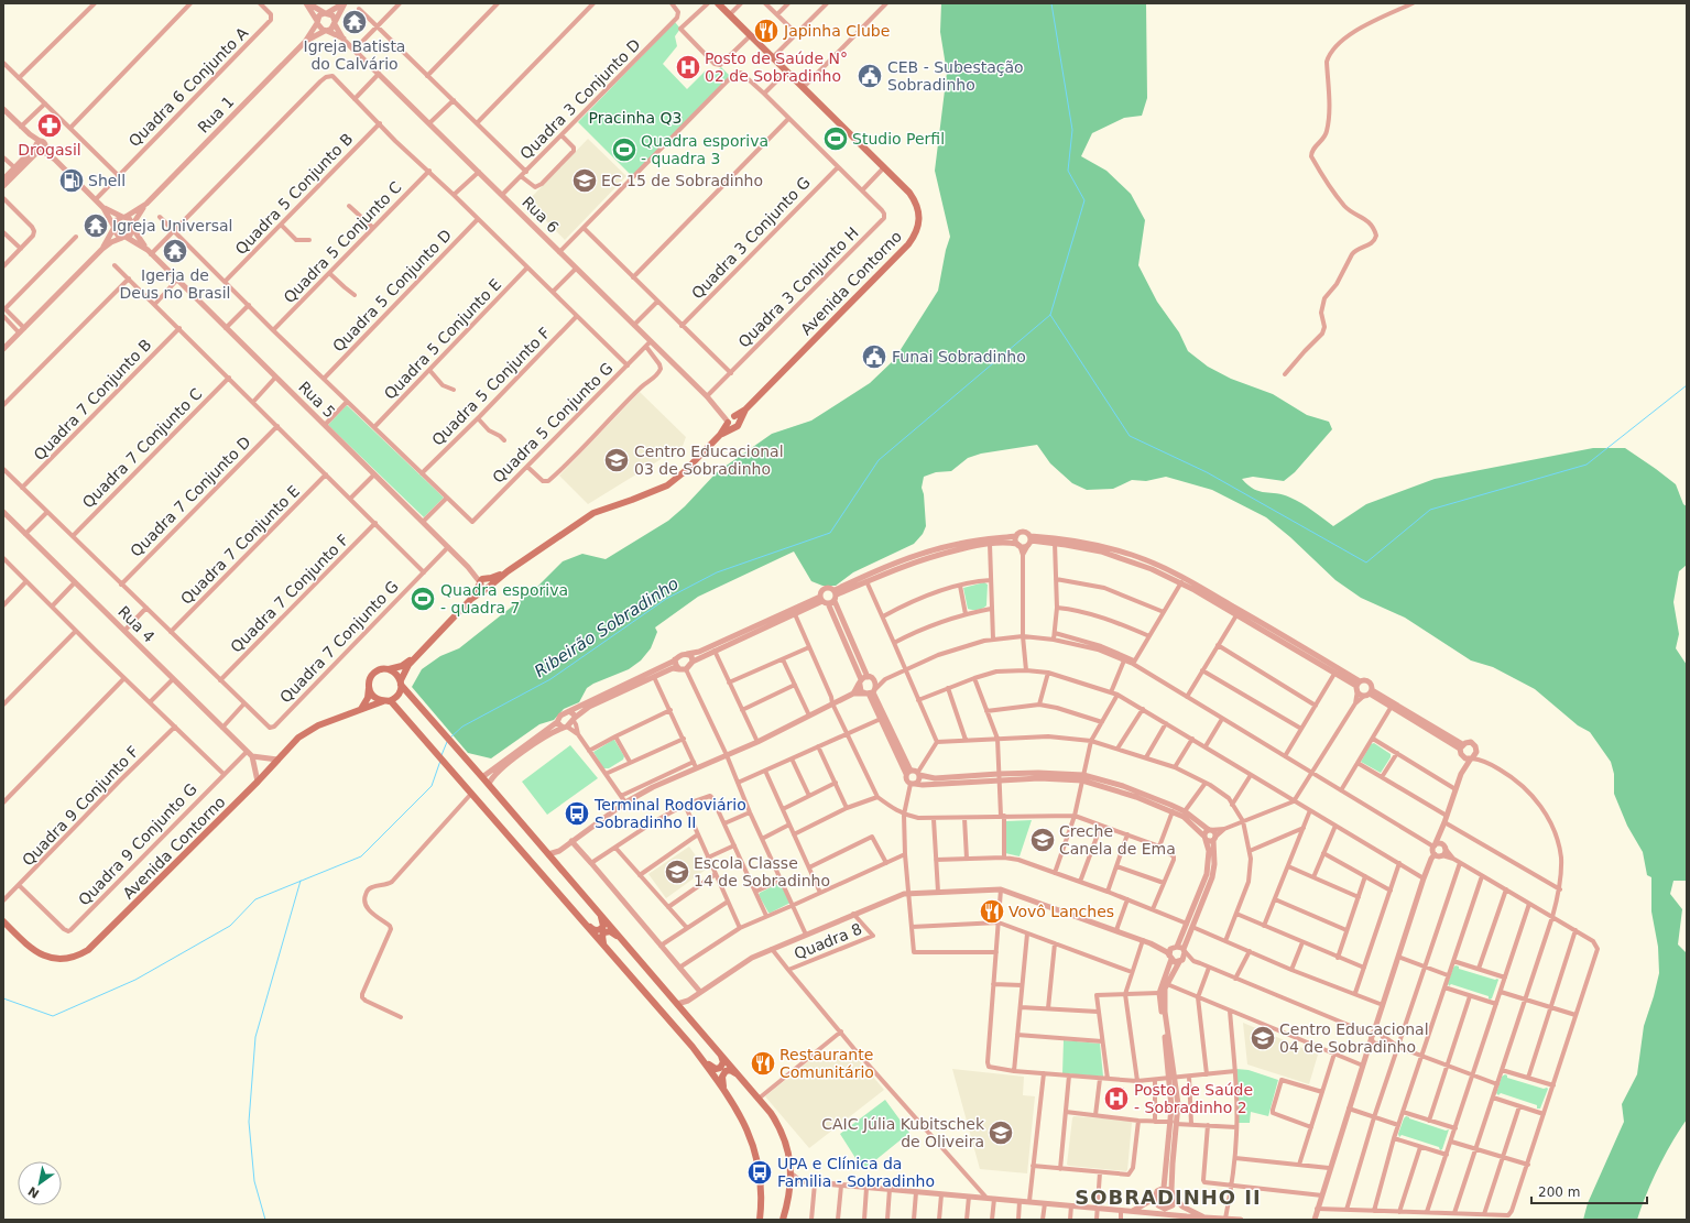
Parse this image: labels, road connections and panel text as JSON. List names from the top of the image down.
{
  "streets": {
    "main road": ["Avenida Contorno"],
    "street": [
      "Quadra 6 Conjunto A",
      "Quadra 3 Conjunto D",
      "Rua 1",
      "Quadra 5 Conjunto B",
      "Rua 6",
      "Quadra 3 Conjunto G",
      "Quadra 5 Conjunto C",
      "Quadra 3 Conjunto H",
      "Quadra 5 Conjunto D",
      "Quadra 5 Conjunto E",
      "Quadra 5 Conjunto F",
      "Quadra 7 Conjunto B",
      "Rua 5",
      "Quadra 5 Conjunto G",
      "Quadra 7 Conjunto C",
      "Quadra 7 Conjunto D",
      "Quadra 7 Conjunto E",
      "Quadra 7 Conjunto F",
      "Rua 4",
      "Quadra 7 Conjunto G",
      "Quadra 9 Conjunto F",
      "Quadra 9 Conjunto G",
      "Quadra 8"
    ]
  },
  "crossings": [
    ["Quadra 3 Conjunto D", "Rua 6"],
    ["Rua 6", "Avenida Contorno"],
    ["Rua 6", "Quadra 3 Conjunto H"],
    ["Rua 6", "Quadra 5 Conjunto G"],
    ["Rua 5", "Quadra 7 Conjunto G"],
    ["Rua 4", "Quadra 9 Conjunto G"],
    ["Quadra 9 Conjunto F", "Quadra 9 Conjunto G"]
  ],
  "districts": ["SOBRADINHO II"],
  "water": ["Ribeirão Sobradinho"],
  "parks": ["Pracinha Q3"],
  "places": {
    "temple": ["Igreja Batista do Calvário", "Igreja Universal", "Igerja de Deus no Brasil"],
    "restaurant": ["Japinha Clube", "Vovô Lanches", "Restaurante Comunitário"],
    "hospital": ["Posto de Saúde N° 02 de Sobradinho", "Posto de Saúde - Sobradinho 2"],
    "public building": ["CEB - Subestação Sobradinho", "Funai Sobradinho"],
    "pharmacy": ["Drogasil"],
    "sports": ["Studio Perfil", "Quadra esporiva - quadra 3", "Quadra esporiva - quadra 7"],
    "fuel station": ["Shell"],
    "school or university": [
      "EC 15 de Sobradinho",
      "Centro Educacional 03 de Sobradinho",
      "Creche Canela de Ema",
      "Escola Classe 14 de Sobradinho",
      "Centro Educacional 04 de Sobradinho",
      "CAIC Júlia Kubitschek de Oliveira"
    ],
    "bus stop": ["Terminal Rodoviário Sobradinho II", "UPA e Clínica da Familia - Sobradinho"]
  },
  "scale_bar": "200 m",
  "north": "bottom left"
}
